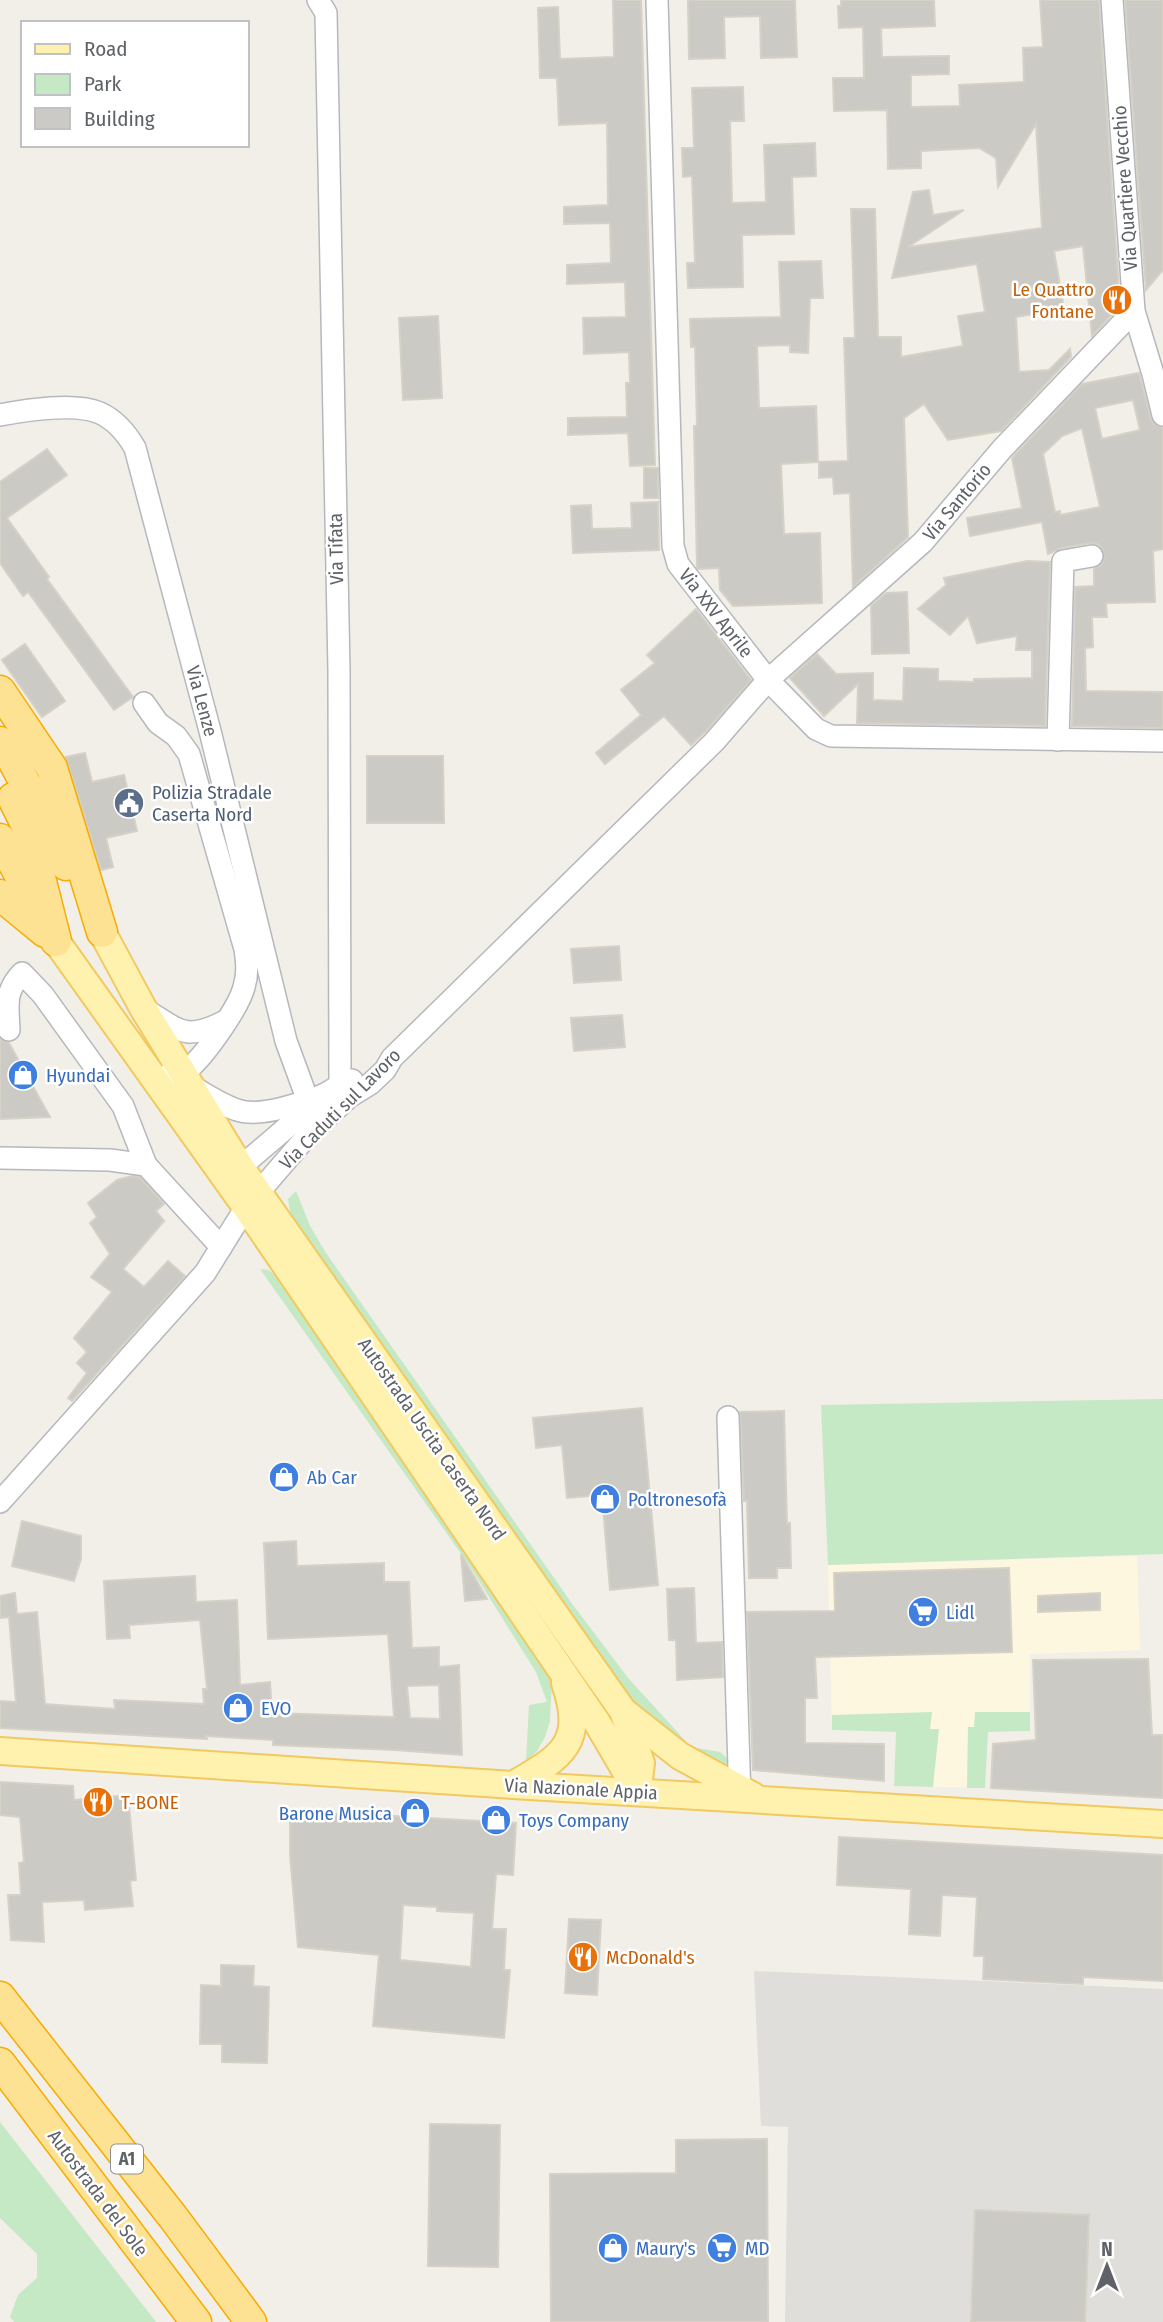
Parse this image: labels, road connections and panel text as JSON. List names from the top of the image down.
{
  "streets": {
    "highway": ["A1", "Autostrada del Sole"],
    "main road": ["Autostrada Uscita Caserta Nord", "Via Nazionale Appia"],
    "street": [
      "Via Quartiere Vecchio",
      "Via Santorio",
      "Via Tifata",
      "Via XXV Aprile",
      "Via Lenze",
      "Via Caduti sul Lavoro"
    ]
  },
  "crossings": [
    ["Via Quartiere Vecchio", "Via Santorio"],
    ["Via Santorio", "Via XXV Aprile"],
    ["Via Santorio", "Via Caduti sul Lavoro"],
    ["Via Tifata", "Via Lenze"],
    ["Via Tifata", "Via Caduti sul Lavoro"],
    ["Via Tifata", "Autostrada Uscita Caserta Nord"],
    ["Via XXV Aprile", "Via Caduti sul Lavoro"],
    ["Via Lenze", "Via Caduti sul Lavoro"],
    ["Via Lenze", "Autostrada Uscita Caserta Nord"],
    ["Via Caduti sul Lavoro", "Autostrada Uscita Caserta Nord"],
    ["Autostrada Uscita Caserta Nord", "Via Nazionale Appia"]
  ],
  "places": {
    "restaurant": ["Le Quattro Fontane", "T-BONE", "McDonald's"],
    "public building": ["Polizia Stradale Caserta Nord"],
    "shop": [
      "Hyundai",
      "Ab Car",
      "Poltronesofà",
      "EVO",
      "Barone Musica",
      "Toys Company",
      "Maury's"
    ],
    "supermarket": ["Lidl", "MD"]
  },
  "legend": ["Road", "Park", "Building"],
  "north": "top"
}
